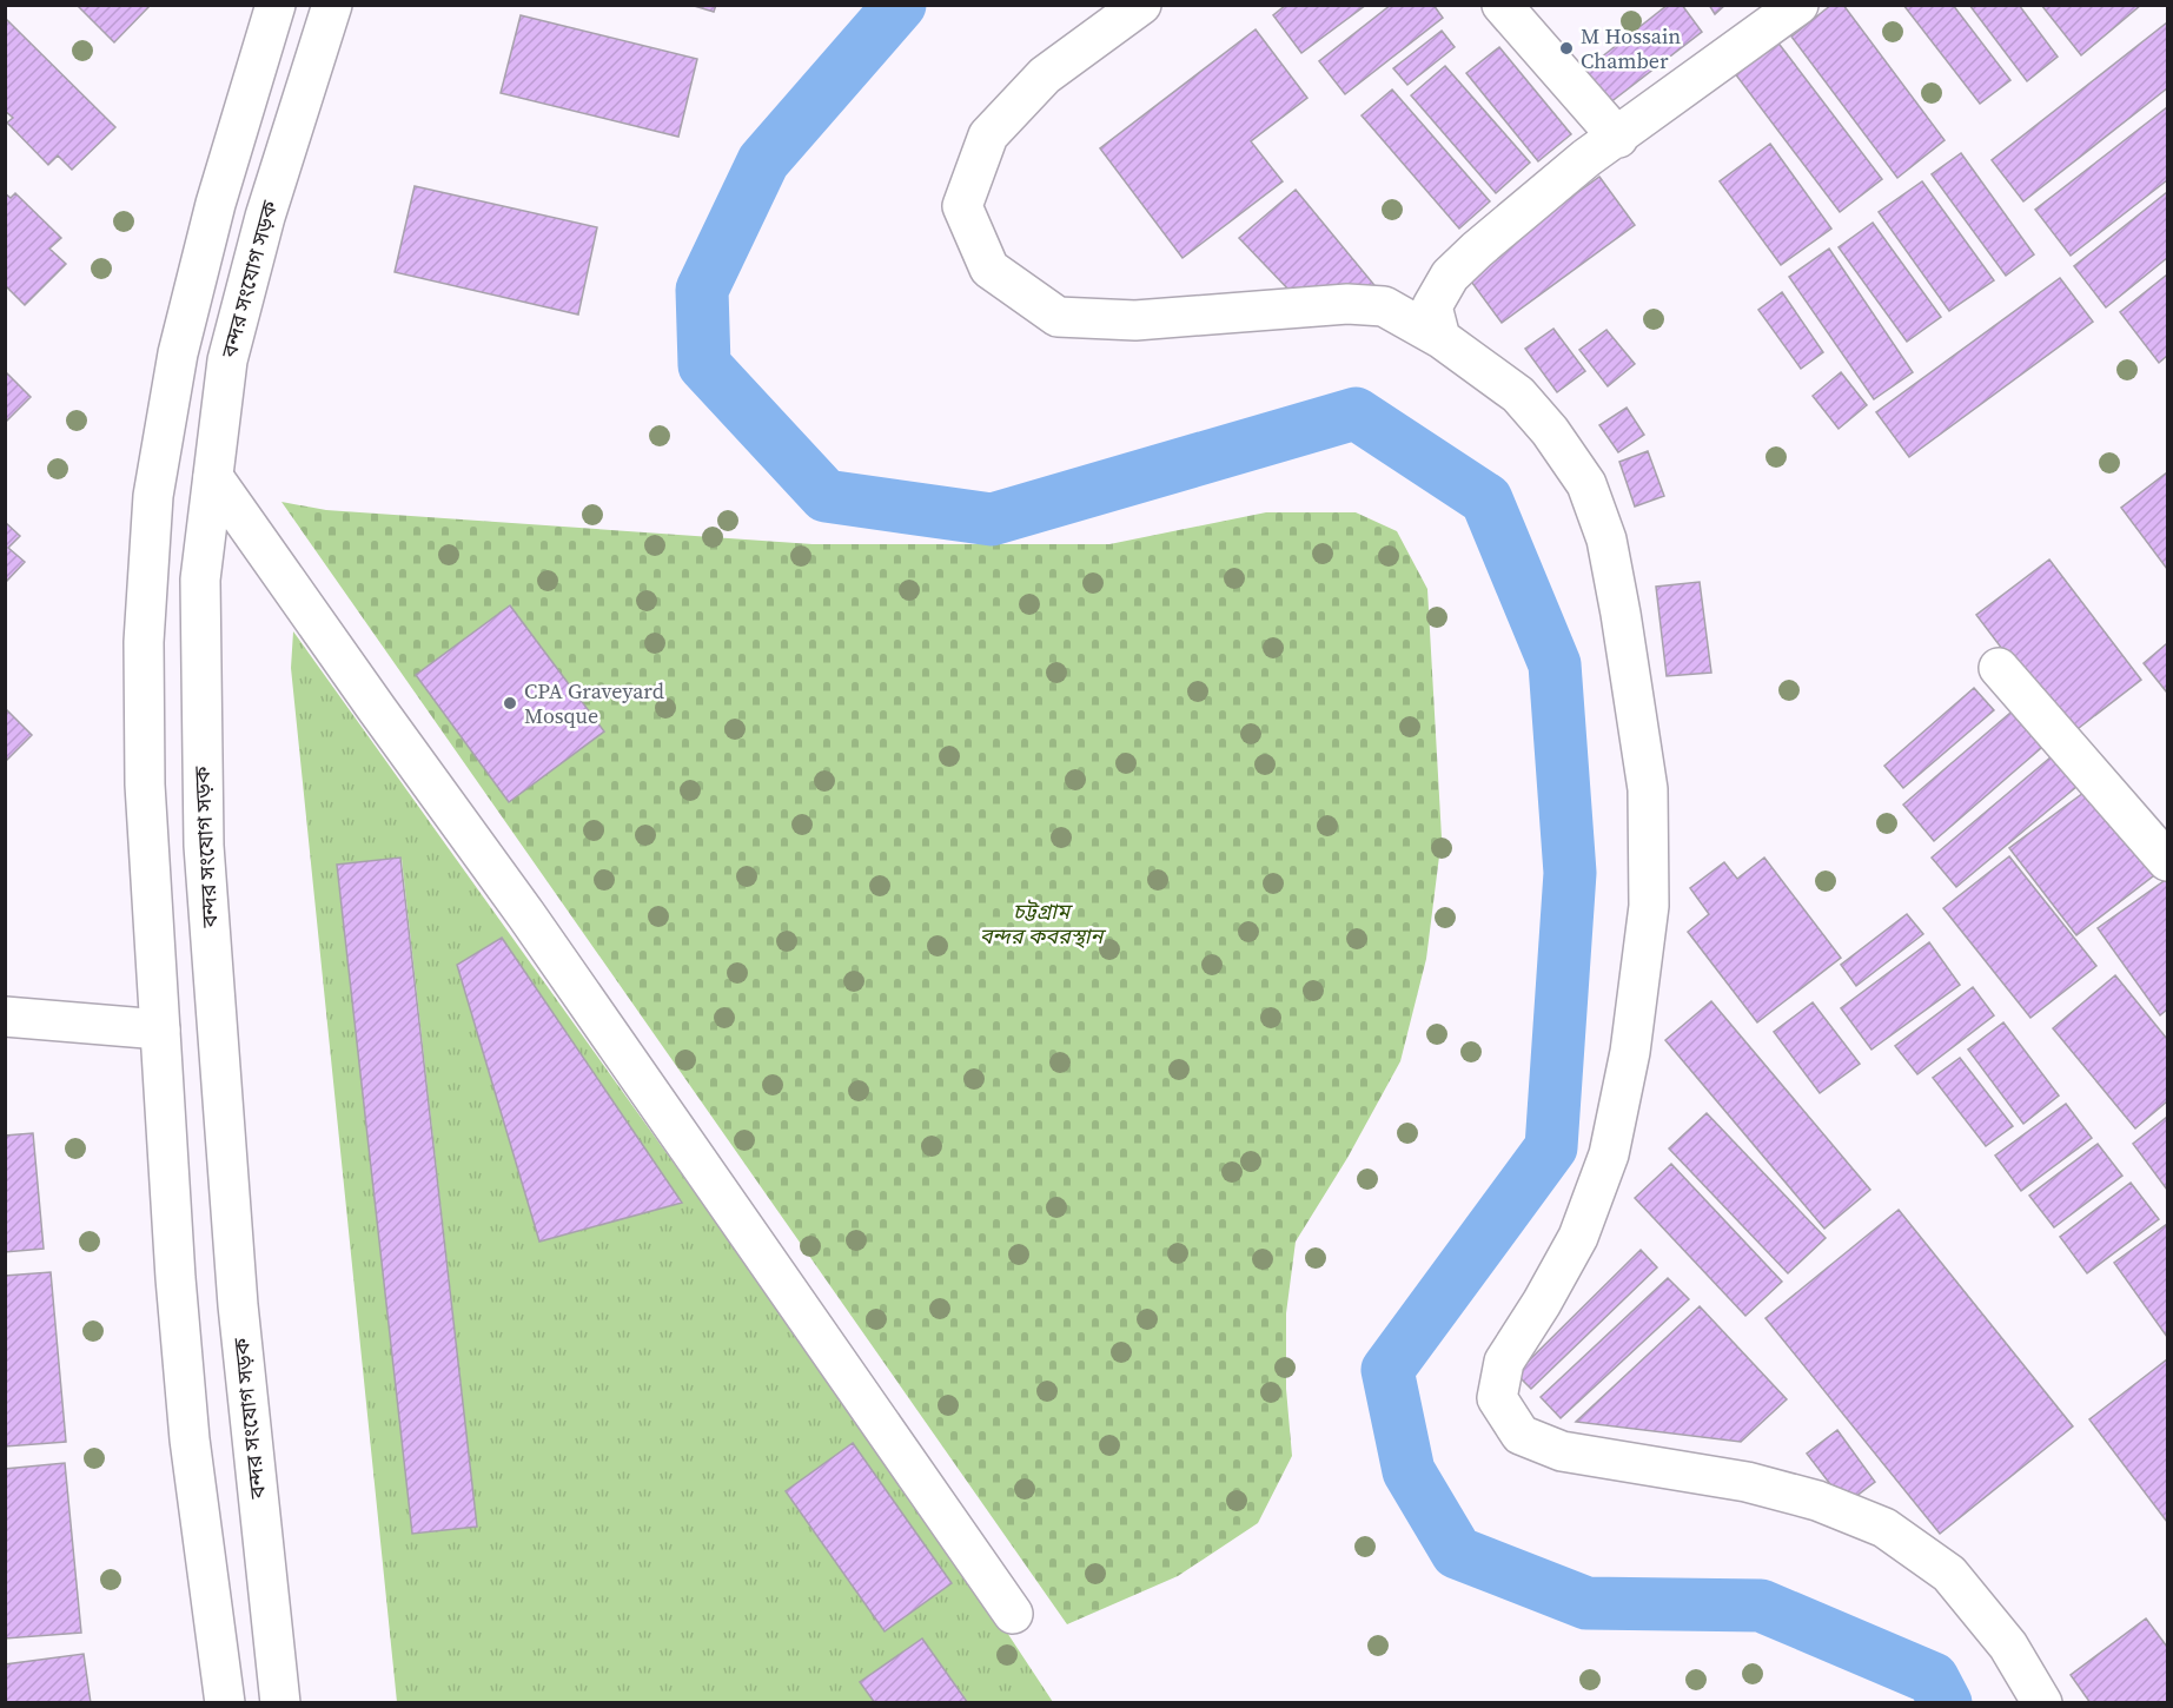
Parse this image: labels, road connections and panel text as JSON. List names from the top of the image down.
{
  "streets": {
    "main road": ["বন্দর সংযোগ সড়ক"]
  },
  "parks": ["চট্টগ্রাম বন্দর কবরস্থান"],
  "places": ["M Hossain Chamber", "CPA Graveyard Mosque"]
}
